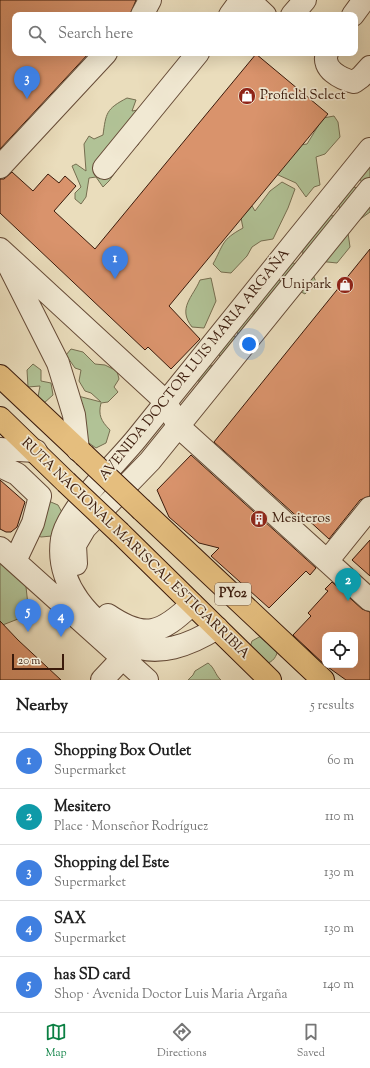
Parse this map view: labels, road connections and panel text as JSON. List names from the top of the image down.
{
  "streets": {
    "highway": ["RUTA NACIONAL MARISCAL ESTIGARRIBIA", "PY02"],
    "street": ["AVENIDA DOCTOR LUIS MARIA ARGAÑA"]
  },
  "crossings": [
    ["AVENIDA DOCTOR LUIS MARIA ARGAÑA", "RUTA NACIONAL MARISCAL ESTIGARRIBIA"]
  ],
  "places": {
    "shop": ["Profield Select", "Unipark"],
    "building": ["Mesiteros"]
  },
  "scale_bar": "20 m",
  "page": {
    "search": "Search here",
    "pins": [
      "3",
      "1",
      "2",
      "5",
      "4"
    ],
    "scale": "20 m",
    "heading": ["Nearby", "5 results"],
    "list": [
      {
        "mark": "1",
        "name": "Shopping Box Outlet",
        "note": "Supermarket",
        "value": "60 m"
      },
      {
        "mark": "2",
        "name": "Mesitero",
        "note": "Place · Monseñor Rodríguez",
        "value": "110 m"
      },
      {
        "mark": "3",
        "name": "Shopping del Este",
        "note": "Supermarket",
        "value": "130 m"
      },
      {
        "mark": "4",
        "name": "SAX",
        "note": "Supermarket",
        "value": "130 m"
      },
      {
        "mark": "5",
        "name": "has SD card",
        "note": "Shop · Avenida Doctor Luis Maria Argaña",
        "value": "140 m"
      }
    ],
    "nav": ["Map", "Directions", "Saved"]
  }
}
